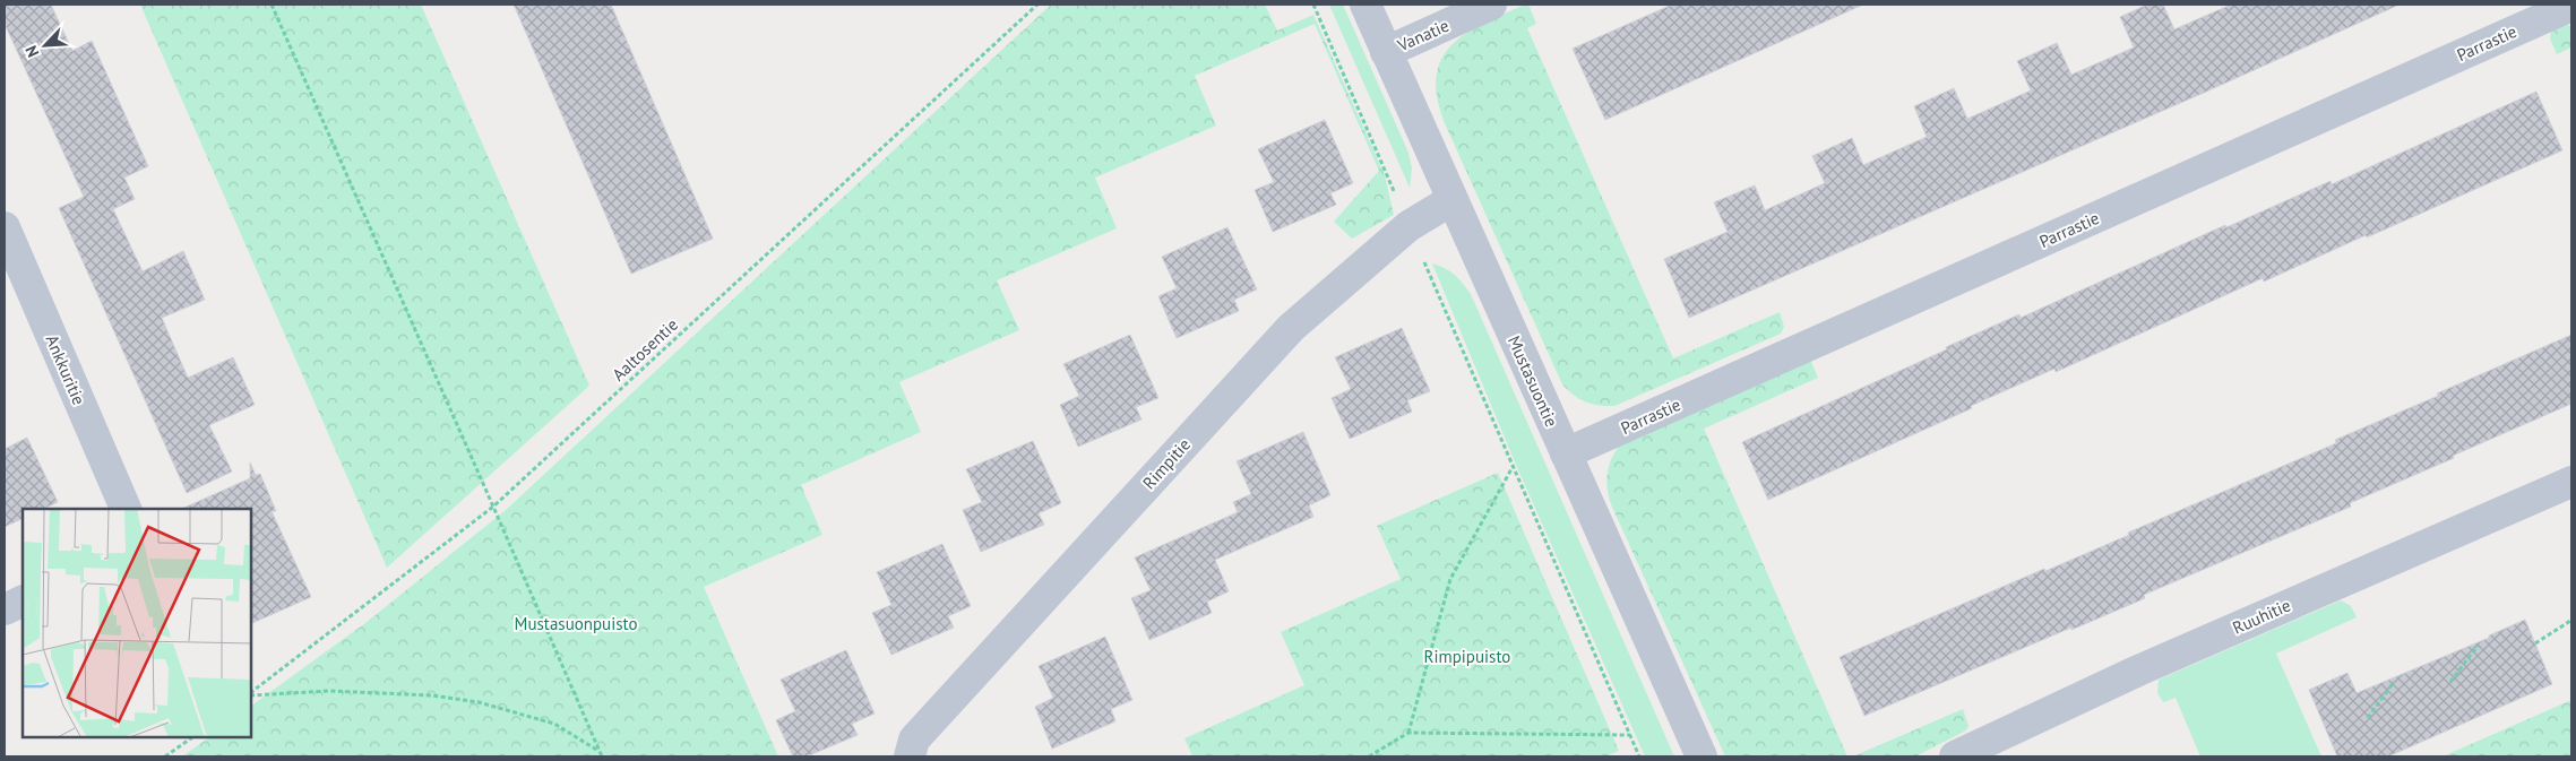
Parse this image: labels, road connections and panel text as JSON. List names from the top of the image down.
{
  "streets": {
    "street": [
      "Vanatie",
      "Parrastie",
      "Ankkuritie",
      "Mustasuontie",
      "Rimpitie",
      "Ruuhitie"
    ],
    "path": ["Aaltosentie"]
  },
  "crossings": [
    ["Vanatie", "Mustasuontie"],
    ["Parrastie", "Mustasuontie"],
    ["Mustasuontie", "Rimpitie"]
  ],
  "parks": ["Mustasuonpuisto", "Rimpipuisto"],
  "north": "bottom left"
}
